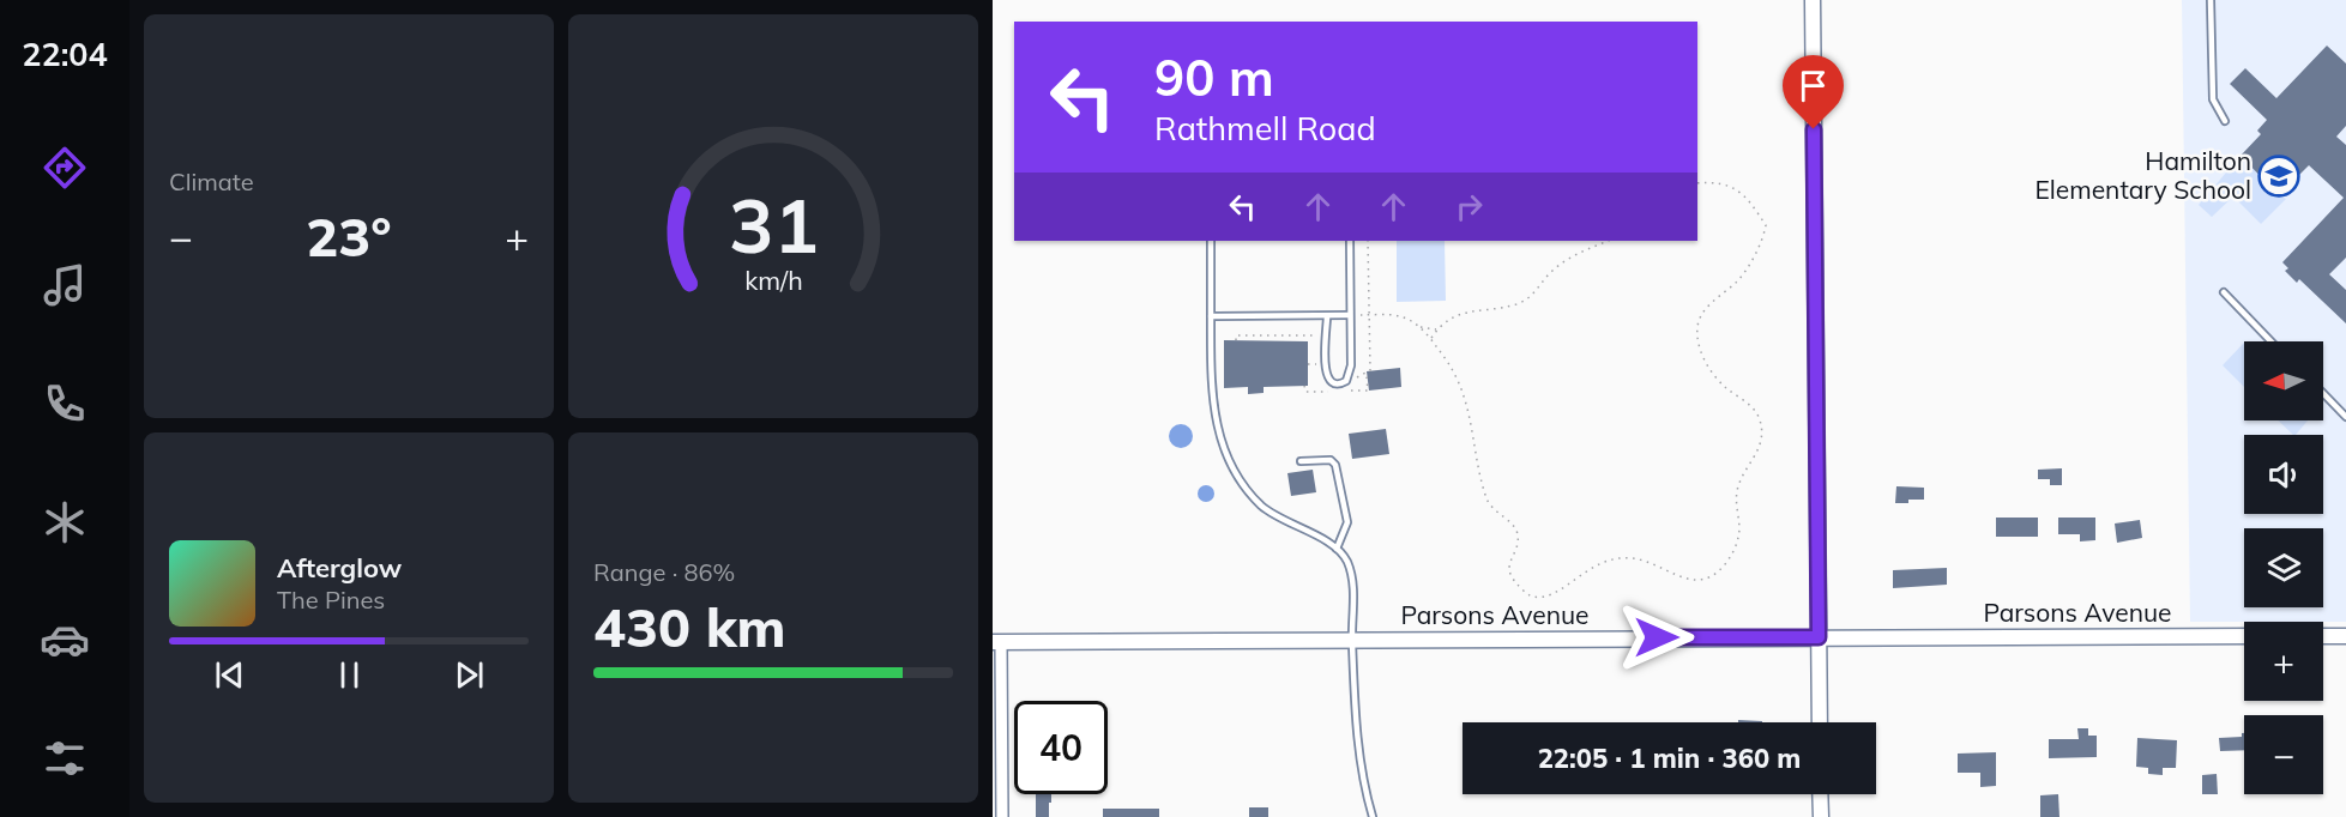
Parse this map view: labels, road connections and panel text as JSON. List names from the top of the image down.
{
  "streets": {
    "street": ["Parsons Avenue"]
  },
  "places": {
    "school or university": ["Hamilton Elementary School"]
  },
  "north": "left",
  "page": {
    "tabs": "22:04",
    "tile": [
      "Climate",
      ["Range · 86%", "430 km"]
    ],
    "turn": ["90 m", "Rathmell Road"],
    "heat": ["−", "23°", "+"],
    "map_buttons": ["+", "−"],
    "song": ["Afterglow", "The Pines"],
    "limit": "40",
    "trip": "22:05 · 1 min · 360 m",
    "gauge": ["31", "km/h"]
  }
}
